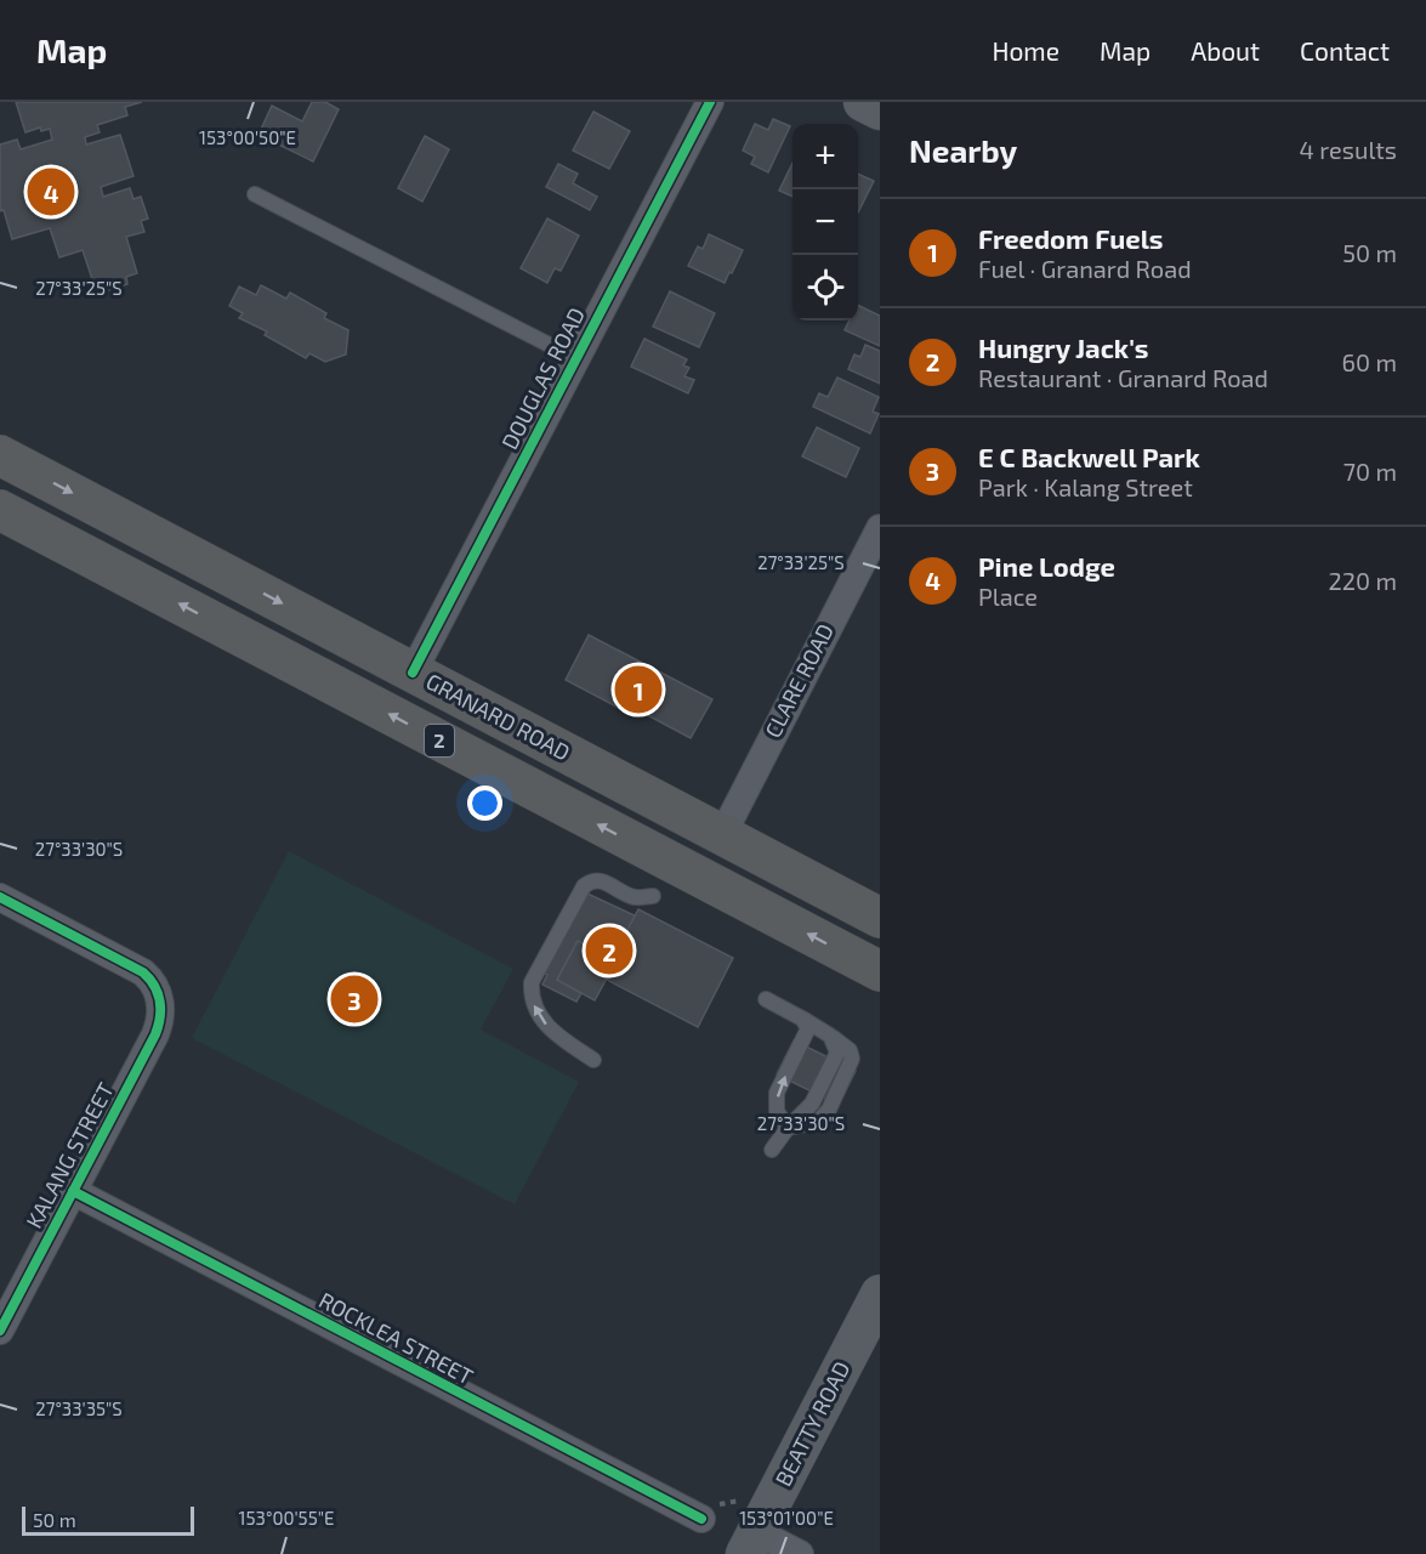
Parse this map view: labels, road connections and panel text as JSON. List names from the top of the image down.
{
  "streets": {
    "highway": ["GRANARD ROAD", "2"],
    "main road": ["BEATTY ROAD"],
    "street": [
      "DOUGLAS ROAD",
      "CLARE ROAD",
      "KALANG STREET",
      "ROCKLEA STREET"
    ]
  },
  "crossings": [
    ["DOUGLAS ROAD", "GRANARD ROAD"],
    ["CLARE ROAD", "GRANARD ROAD"],
    ["KALANG STREET", "ROCKLEA STREET"]
  ],
  "scale_bar": "50 m",
  "page": {
    "header": "Map",
    "nav": [
      "Home",
      "Map",
      "About",
      "Contact"
    ],
    "heading": ["Nearby", "4 results"],
    "map_buttons": ["+", "−"],
    "pins": [
      "4",
      "1",
      "2",
      "3"
    ],
    "list": [
      {
        "mark": "1",
        "name": "Freedom Fuels",
        "note": "Fuel · Granard Road",
        "value": "50 m"
      },
      {
        "mark": "2",
        "name": "Hungry Jack's",
        "note": "Restaurant · Granard Road",
        "value": "60 m"
      },
      {
        "mark": "3",
        "name": "E C Backwell Park",
        "note": "Park · Kalang Street",
        "value": "70 m"
      },
      {
        "mark": "4",
        "name": "Pine Lodge",
        "note": "Place",
        "value": "220 m"
      }
    ],
    "scale": "50 m"
  },
  "coordinates": [
    "153°00'50\"E",
    "27°33'25\"S",
    "27°33'30\"S",
    "27°33'35\"S",
    "153°01'00\"E",
    "153°00'55\"E"
  ]
}
